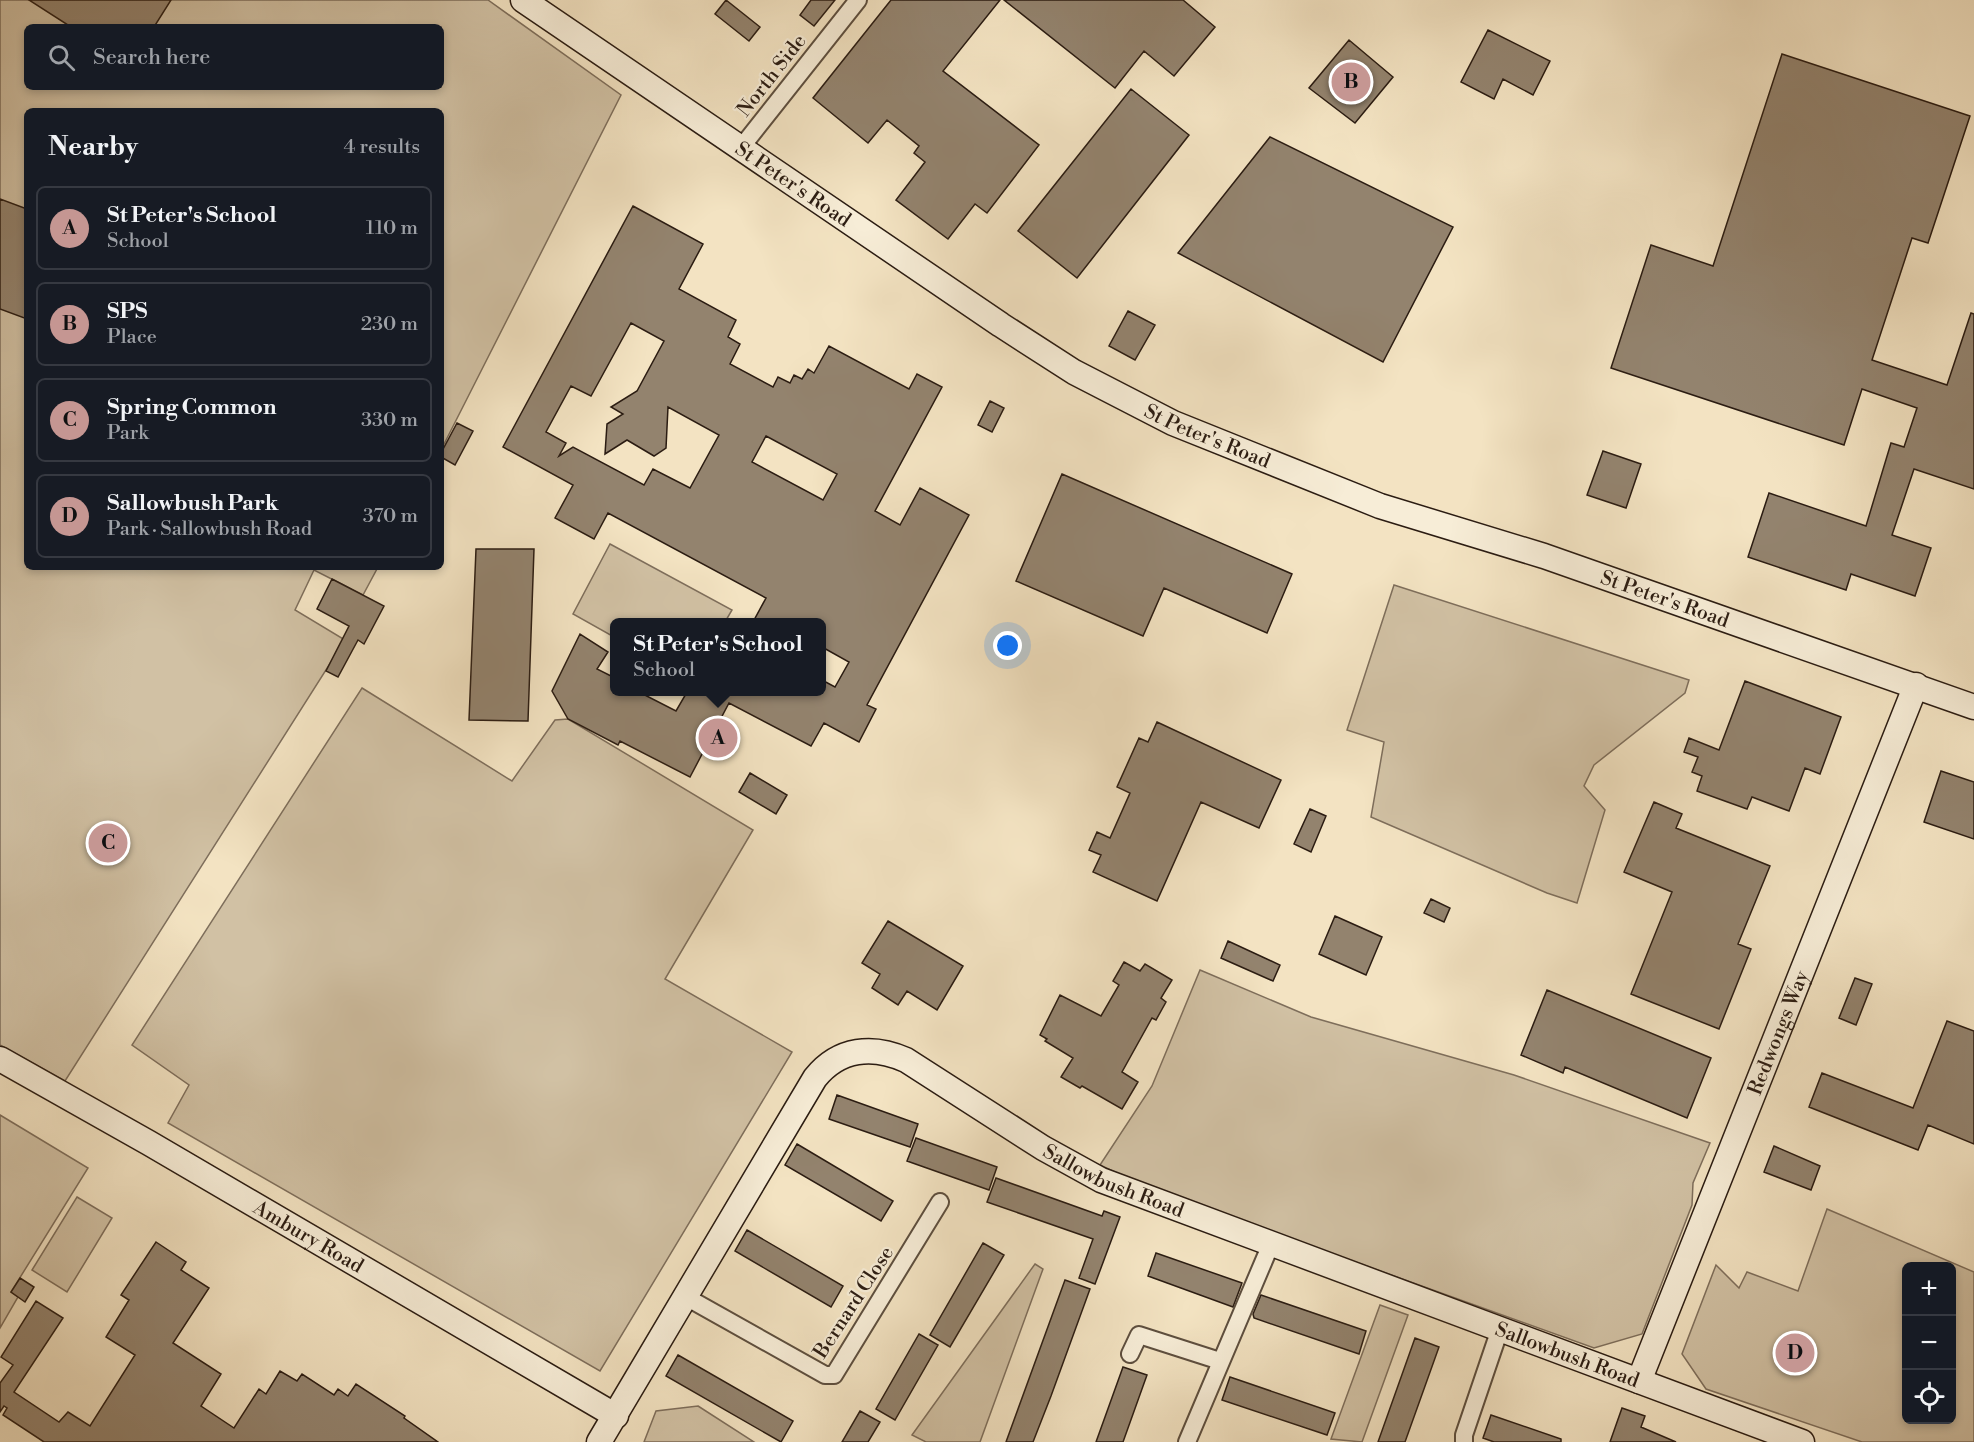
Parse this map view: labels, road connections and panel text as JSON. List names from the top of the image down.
{
  "streets": {
    "street": [
      "North Side",
      "St Peter's Road",
      "Redwongs Way",
      "Sallowbush Road",
      "Ambury Road",
      "Bernard Close"
    ]
  },
  "crossings": [
    ["North Side", "St Peter's Road"],
    ["St Peter's Road", "Redwongs Way"],
    ["Redwongs Way", "Sallowbush Road"],
    ["Sallowbush Road", "Ambury Road"],
    ["Sallowbush Road", "Bernard Close"]
  ],
  "page": {
    "search": "Search here",
    "pins": [
      "B",
      "A",
      "C",
      "D"
    ],
    "heading": ["Nearby", "4 results"],
    "list": [
      {
        "mark": "A",
        "name": "St Peter's School",
        "note": "School",
        "value": "110 m"
      },
      {
        "mark": "B",
        "name": "SPS",
        "note": "Place",
        "value": "230 m"
      },
      {
        "mark": "C",
        "name": "Spring Common",
        "note": "Park",
        "value": "330 m"
      },
      {
        "mark": "D",
        "name": "Sallowbush Park",
        "note": "Park · Sallowbush Road",
        "value": "370 m"
      }
    ],
    "popup": ["St Peter's School", "School"],
    "map_buttons": ["+", "−"]
  }
}
